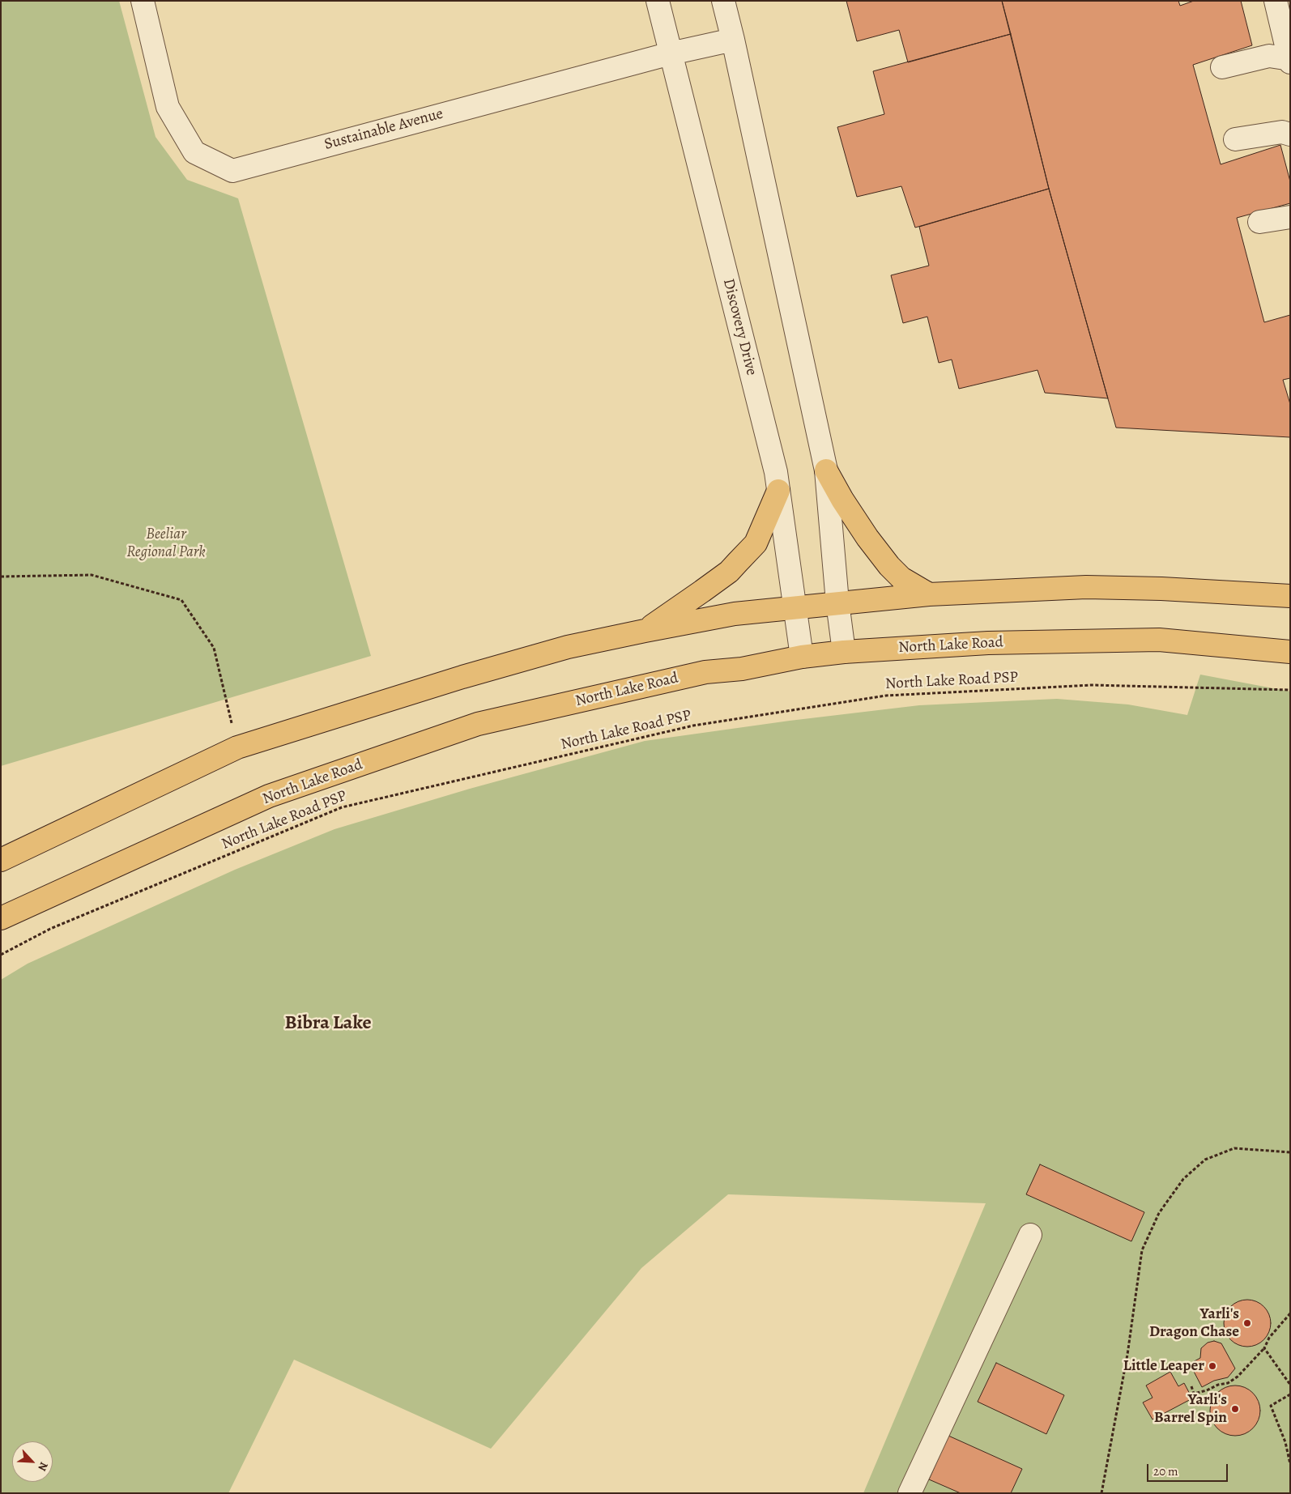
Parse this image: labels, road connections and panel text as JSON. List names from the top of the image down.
{
  "streets": {
    "main road": ["North Lake Road"],
    "street": ["Sustainable Avenue", "Discovery Drive"],
    "path": ["North Lake Road PSP"]
  },
  "crossings": [
    ["Sustainable Avenue", "Discovery Drive"],
    ["Discovery Drive", "North Lake Road"]
  ],
  "districts": ["Bibra Lake"],
  "parks": ["Beeliar Regional Park"],
  "places": ["Yarli's Dragon Chase", "Little Leaper", "Yarli's Barrel Spin"],
  "scale_bar": "20 m",
  "north": "bottom right"
}
